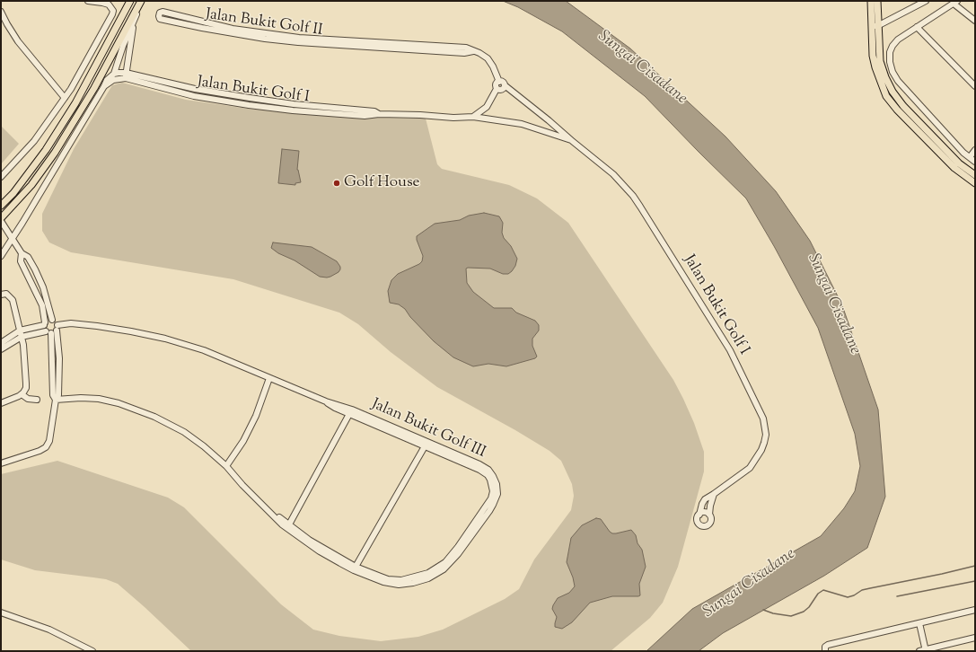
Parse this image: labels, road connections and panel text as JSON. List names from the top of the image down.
{
  "streets": {
    "street": ["Jalan Bukit Golf II", "Jalan Bukit Golf I", "Jalan Bukit Golf III"]
  },
  "crossings": [
    ["Jalan Bukit Golf II", "Jalan Bukit Golf I"]
  ],
  "water": ["Sungai Cisadane"],
  "places": ["Golf House"]
}
